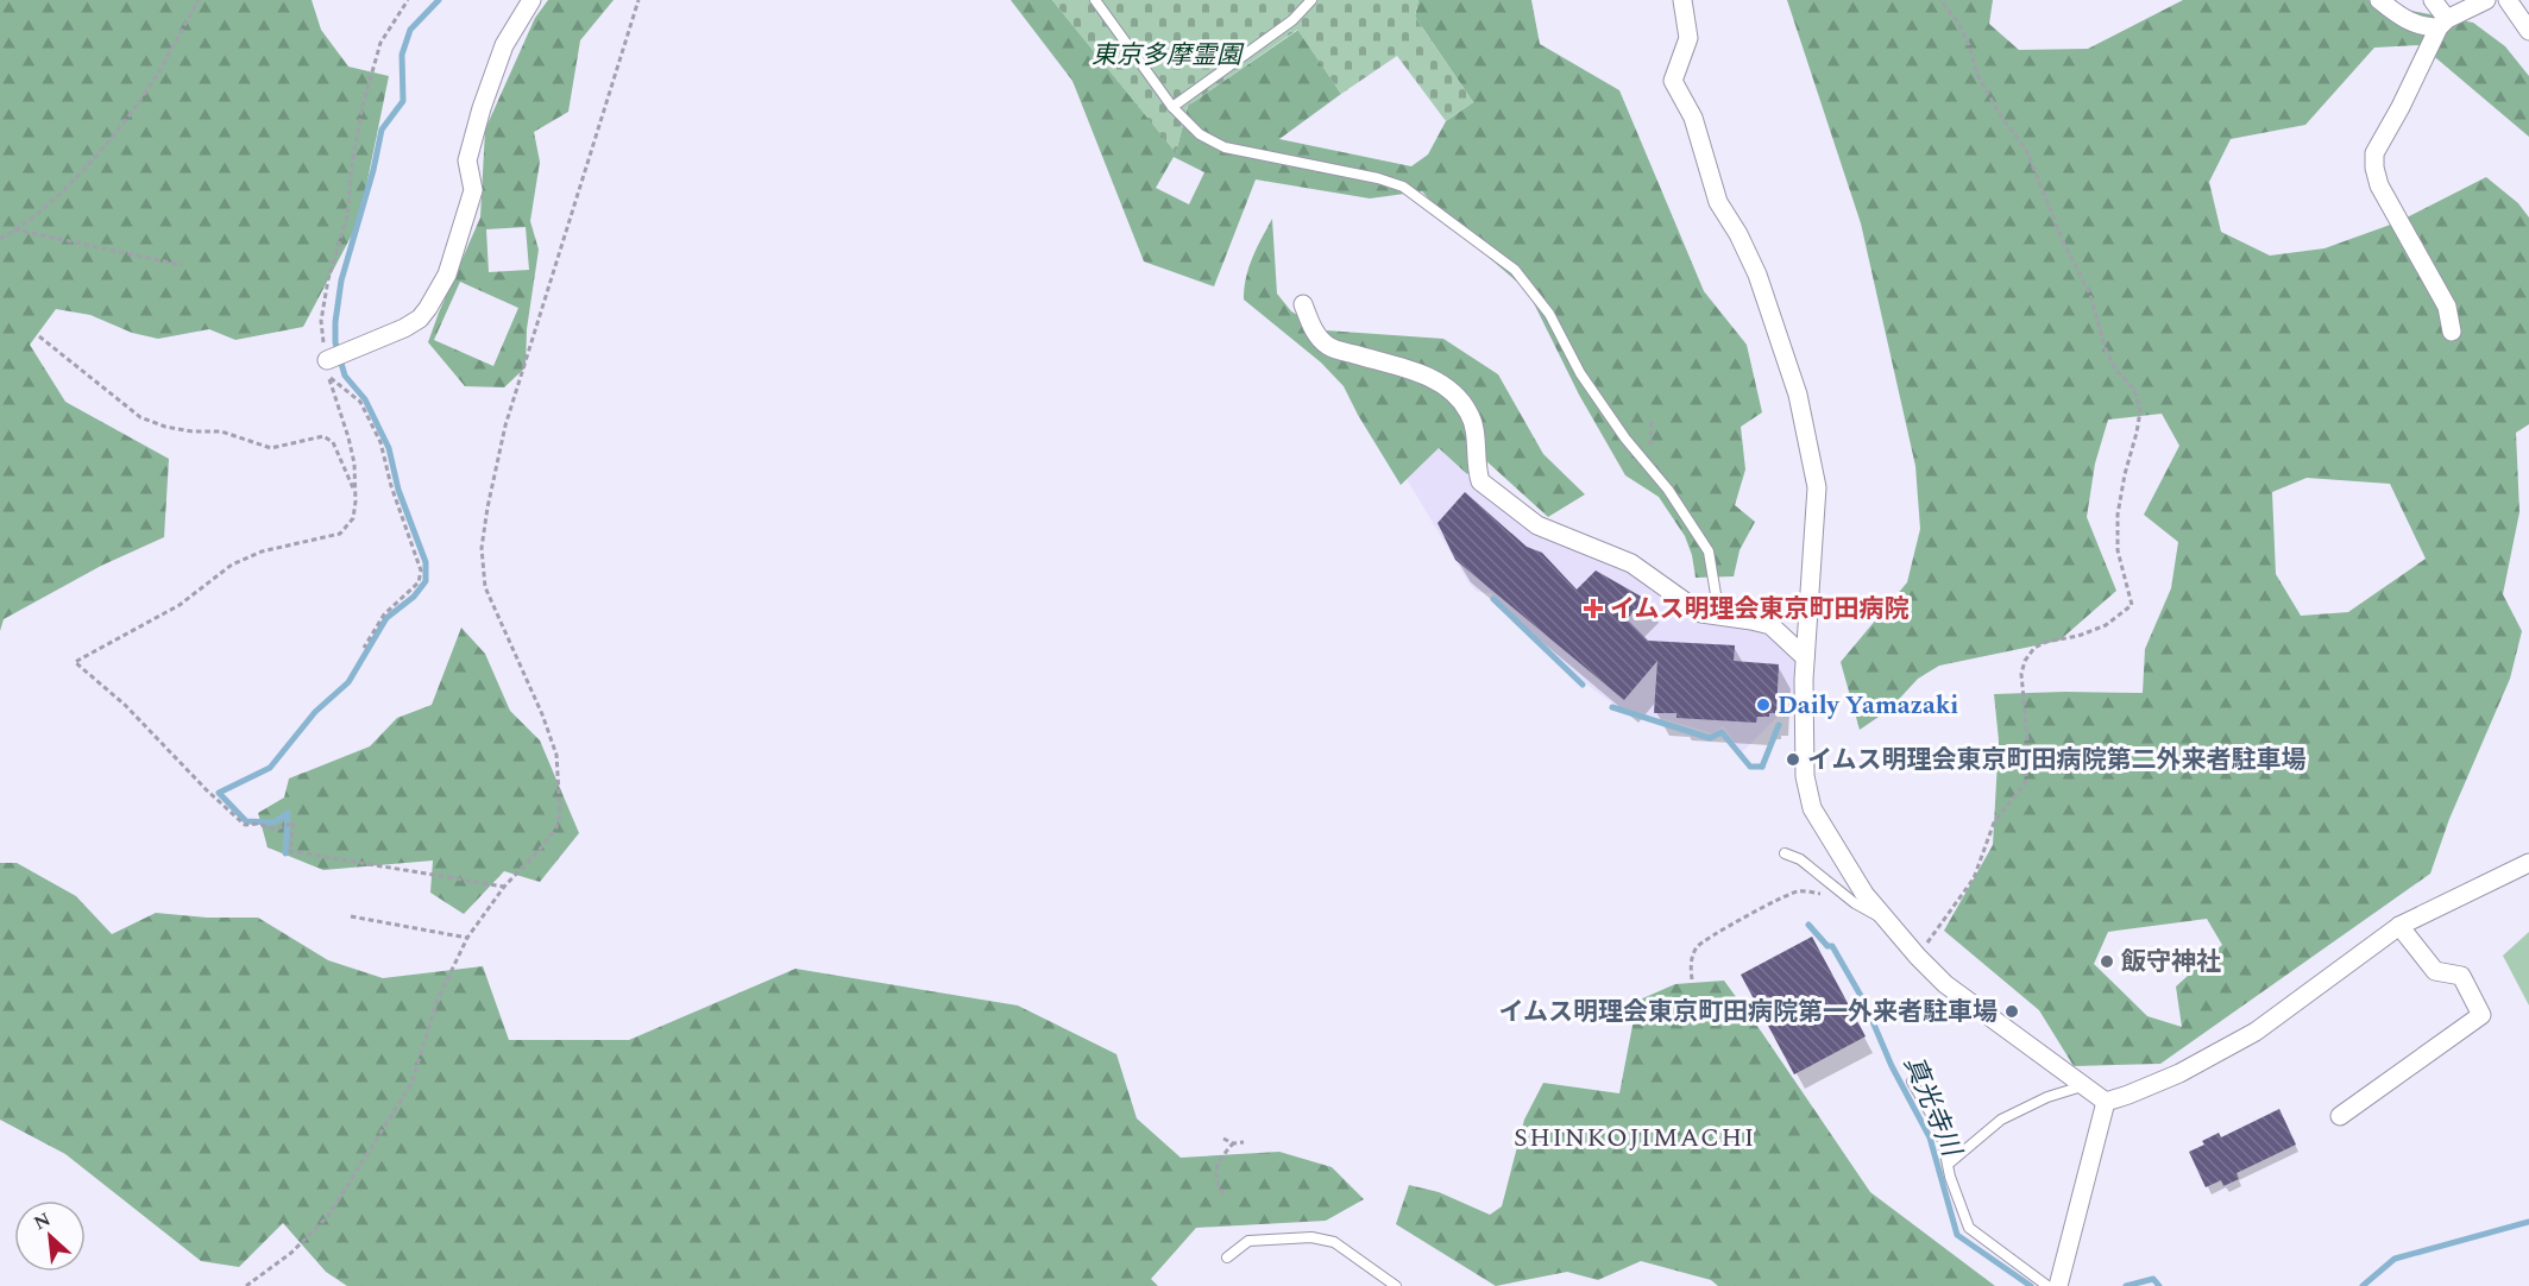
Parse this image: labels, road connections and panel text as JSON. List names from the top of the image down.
{
  "districts": ["SHINKOJIMACHI"],
  "water": ["真光寺川"],
  "parks": ["東京多摩霊園"],
  "places": {
    "health": ["イムス明理会東京町田病院"],
    "other": [
      "Daily Yamazaki",
      "イムス明理会東京町田病院第二外来者駐車場",
      "飯守神社",
      "イムス明理会東京町田病院第一外来者駐車場"
    ]
  },
  "north": "top left"
}
